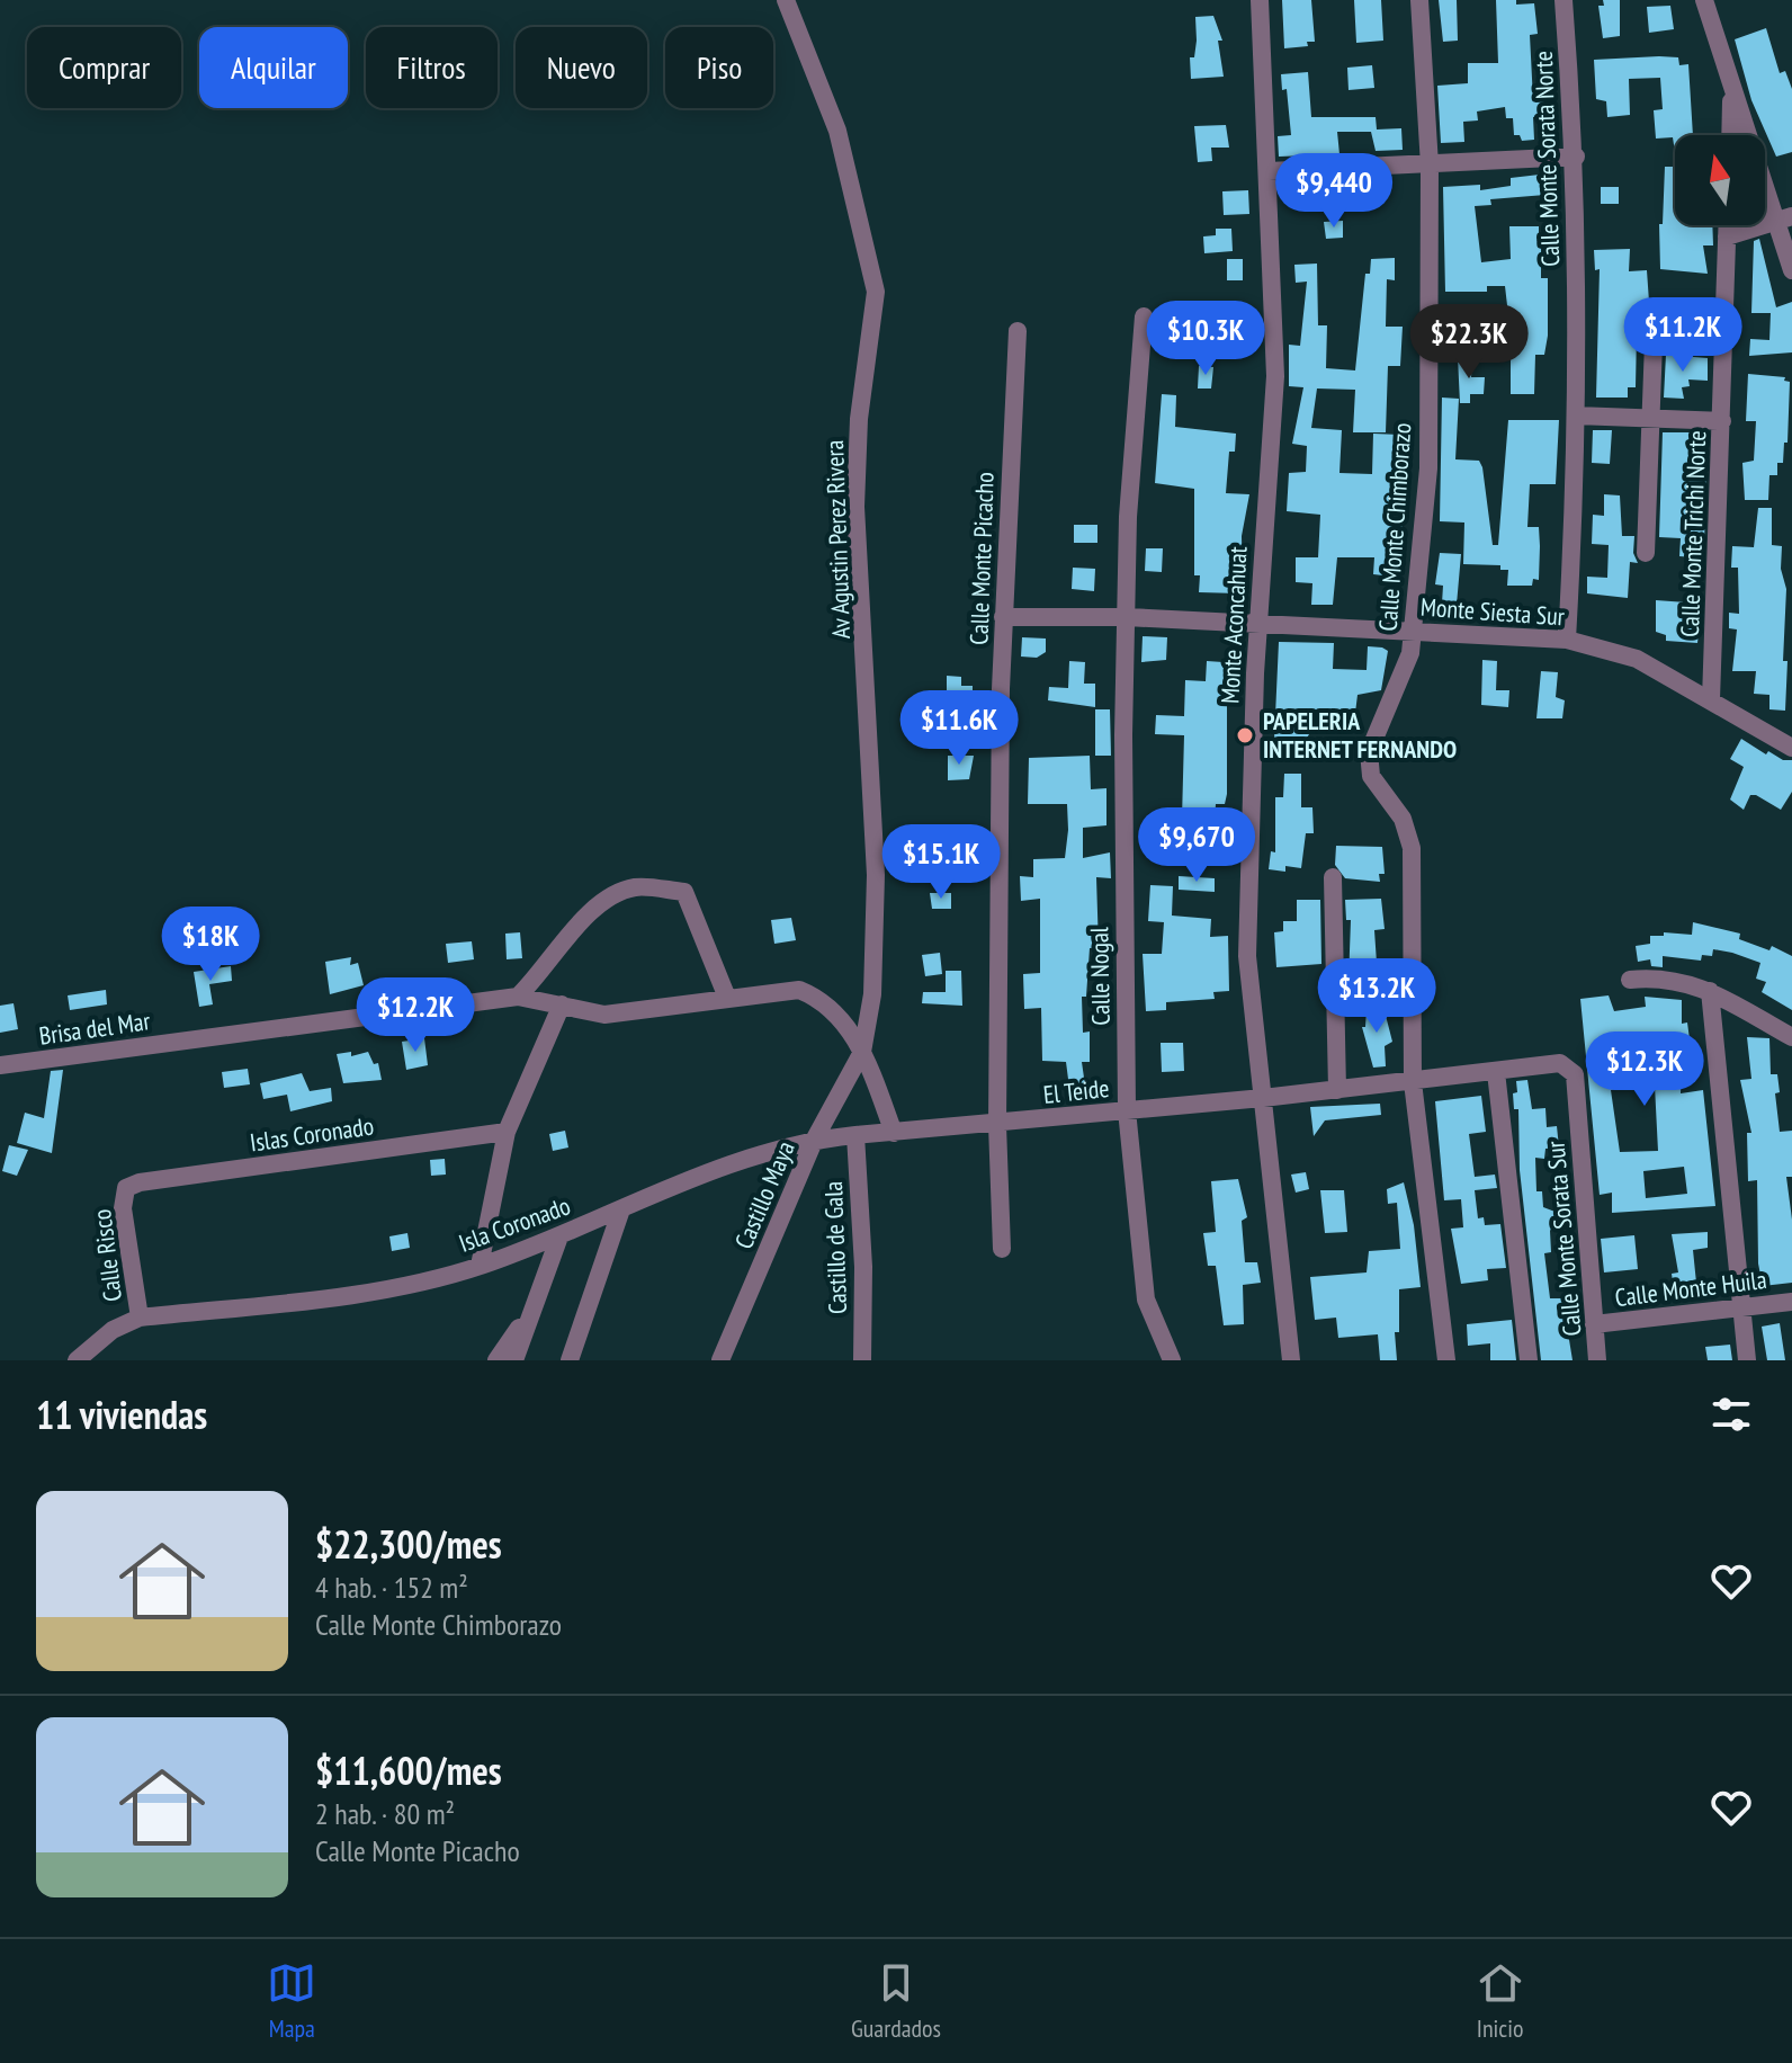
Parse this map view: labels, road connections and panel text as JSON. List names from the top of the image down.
{
  "streets": {
    "street": [
      "Calle Monte Sorata Norte",
      "Calle Monte Chimborazo",
      "Calle Monte Trichi Norte",
      "Av Agustin Perez Rivera",
      "Calle Monte Picacho",
      "Monte Siesta Sur",
      "Monte Aconcahuat",
      "Calle Nogal",
      "Brisa del Mar",
      "El Teide",
      "Islas Coronado",
      "Castillo Maya",
      "Isla Coronado",
      "Calle Monte Sorata Sur",
      "Castillo de Gala",
      "Calle Risco",
      "Calle Monte Huila"
    ]
  },
  "crossings": [
    ["Calle Monte Sorata Norte", "Monte Siesta Sur"],
    ["Calle Monte Chimborazo", "Monte Siesta Sur"],
    ["Calle Monte Chimborazo", "El Teide"],
    ["Calle Monte Trichi Norte", "Monte Siesta Sur"],
    ["Av Agustin Perez Rivera", "Brisa del Mar"],
    ["Av Agustin Perez Rivera", "Castillo Maya"],
    ["Calle Monte Picacho", "Monte Siesta Sur"],
    ["Calle Monte Picacho", "El Teide"],
    ["Monte Siesta Sur", "Monte Aconcahuat"],
    ["Monte Siesta Sur", "Calle Nogal"],
    ["Monte Aconcahuat", "El Teide"],
    ["Calle Nogal", "El Teide"],
    ["Brisa del Mar", "El Teide"],
    ["Brisa del Mar", "Castillo Maya"],
    ["Brisa del Mar", "Isla Coronado"],
    ["El Teide", "Isla Coronado"],
    ["El Teide", "Calle Monte Sorata Sur"],
    ["Islas Coronado", "Calle Risco"],
    ["Castillo Maya", "Isla Coronado"],
    ["Isla Coronado", "Castillo de Gala"],
    ["Isla Coronado", "Calle Risco"],
    ["Calle Monte Sorata Sur", "Calle Monte Huila"]
  ],
  "places": ["PAPELERIA INTERNET FERNANDO"],
  "north": "top",
  "page": {
    "chip": [
      "Comprar",
      "Alquilar",
      "Filtros",
      "Nuevo",
      "Piso"
    ],
    "price": [
      "$9,440",
      "$11.2K",
      "$10.3K",
      "$22.3K",
      "$11.6K",
      "$9,670",
      "$15.1K",
      "$18K",
      "$13.2K",
      "$12.2K",
      "$12.3K"
    ],
    "heading": "11 viviendas",
    "list": [
      {
        "name": "$22,300/mes",
        "note": "4 hab. · 152 m² · Calle Monte Chimborazo"
      },
      {
        "name": "$11,600/mes",
        "note": "2 hab. · 80 m² · Calle Monte Picacho"
      }
    ],
    "tabs": ["Mapa", "Guardados", "Inicio"]
  }
}
